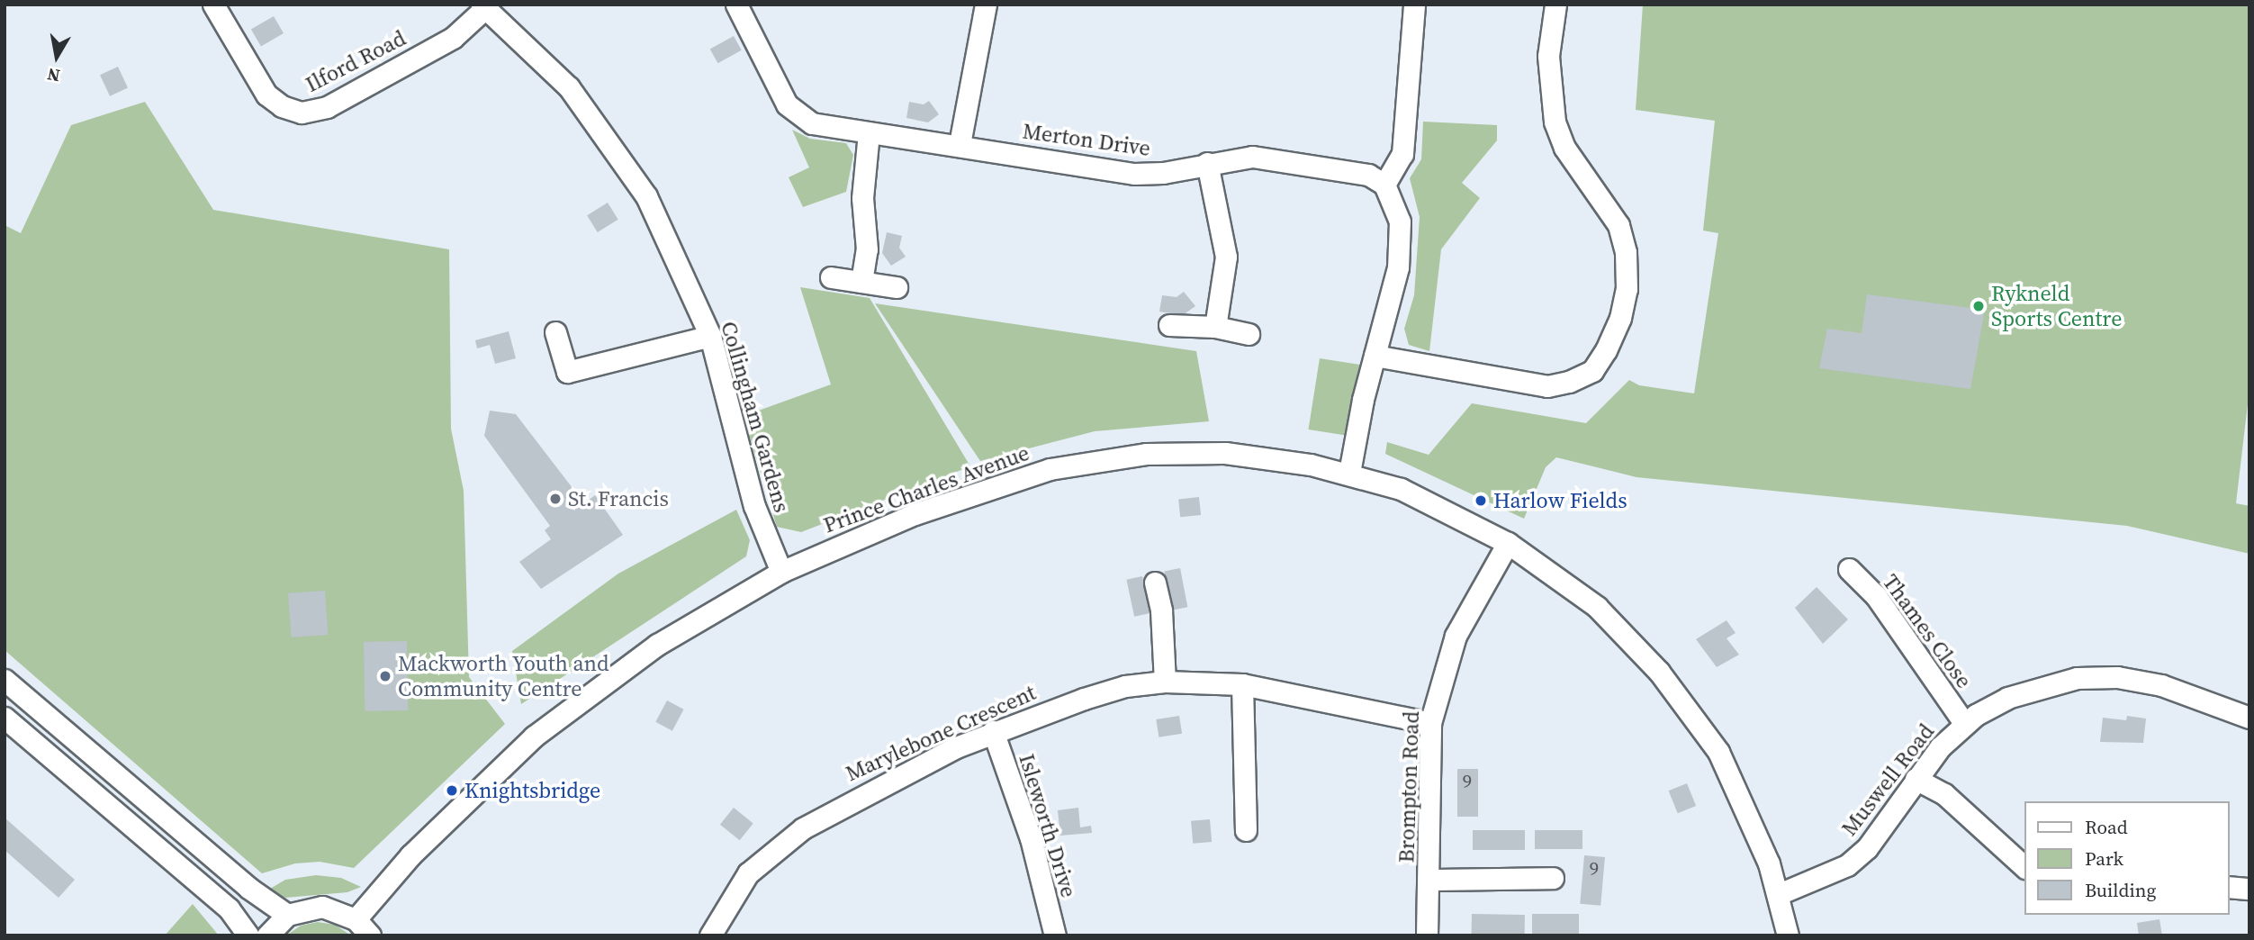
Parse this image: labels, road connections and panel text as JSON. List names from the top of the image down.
{
  "streets": {
    "street": [
      "Ilford Road",
      "Merton Drive",
      "Collingham Gardens",
      "Prince Charles Avenue",
      "Thames Close",
      "Marylebone Crescent",
      "Muswell Road",
      "Brompton Road",
      "Isleworth Drive"
    ]
  },
  "crossings": [
    ["Ilford Road", "Collingham Gardens"],
    ["Collingham Gardens", "Prince Charles Avenue"],
    ["Prince Charles Avenue", "Muswell Road"],
    ["Prince Charles Avenue", "Brompton Road"],
    ["Thames Close", "Muswell Road"],
    ["Marylebone Crescent", "Brompton Road"],
    ["Marylebone Crescent", "Isleworth Drive"]
  ],
  "places": [
    "Rykneld Sports Centre",
    "St. Francis",
    "Harlow Fields",
    "Mackworth Youth and Community Centre",
    "Knightsbridge"
  ],
  "house_numbers": ["9", "9"],
  "legend": ["Road", "Park", "Building"],
  "north": "bottom"
}
